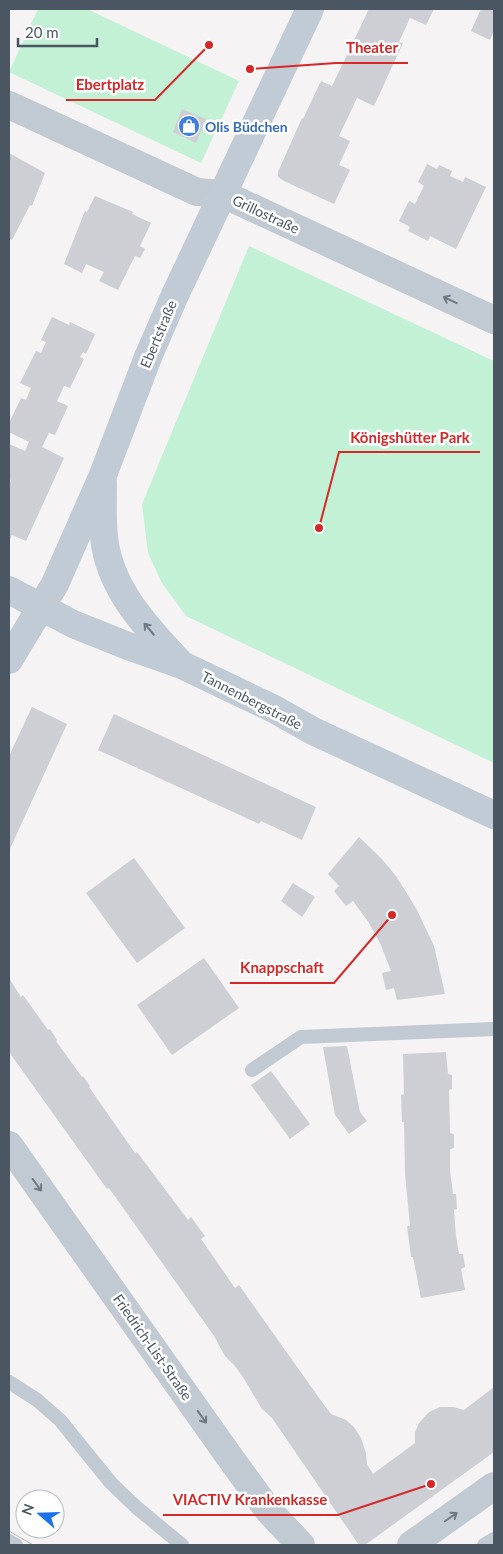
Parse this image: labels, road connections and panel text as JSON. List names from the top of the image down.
{
  "streets": {
    "street": [
      "Grillostraße",
      "Ebertstraße",
      "Tannenbergstraße",
      "Friedrich-List-Straße"
    ]
  },
  "crossings": [
    ["Grillostraße", "Ebertstraße"],
    ["Ebertstraße", "Tannenbergstraße"]
  ],
  "one_way": ["Grillostraße", "Friedrich-List-Straße"],
  "places": {
    "other": [
      "Ebertplatz",
      "Theater",
      "Königshütter Park",
      "Knappschaft",
      "VIACTIV Krankenkasse"
    ],
    "shop": ["Olis Büdchen"]
  },
  "scale_bar": "20 m",
  "north": "left"
}
